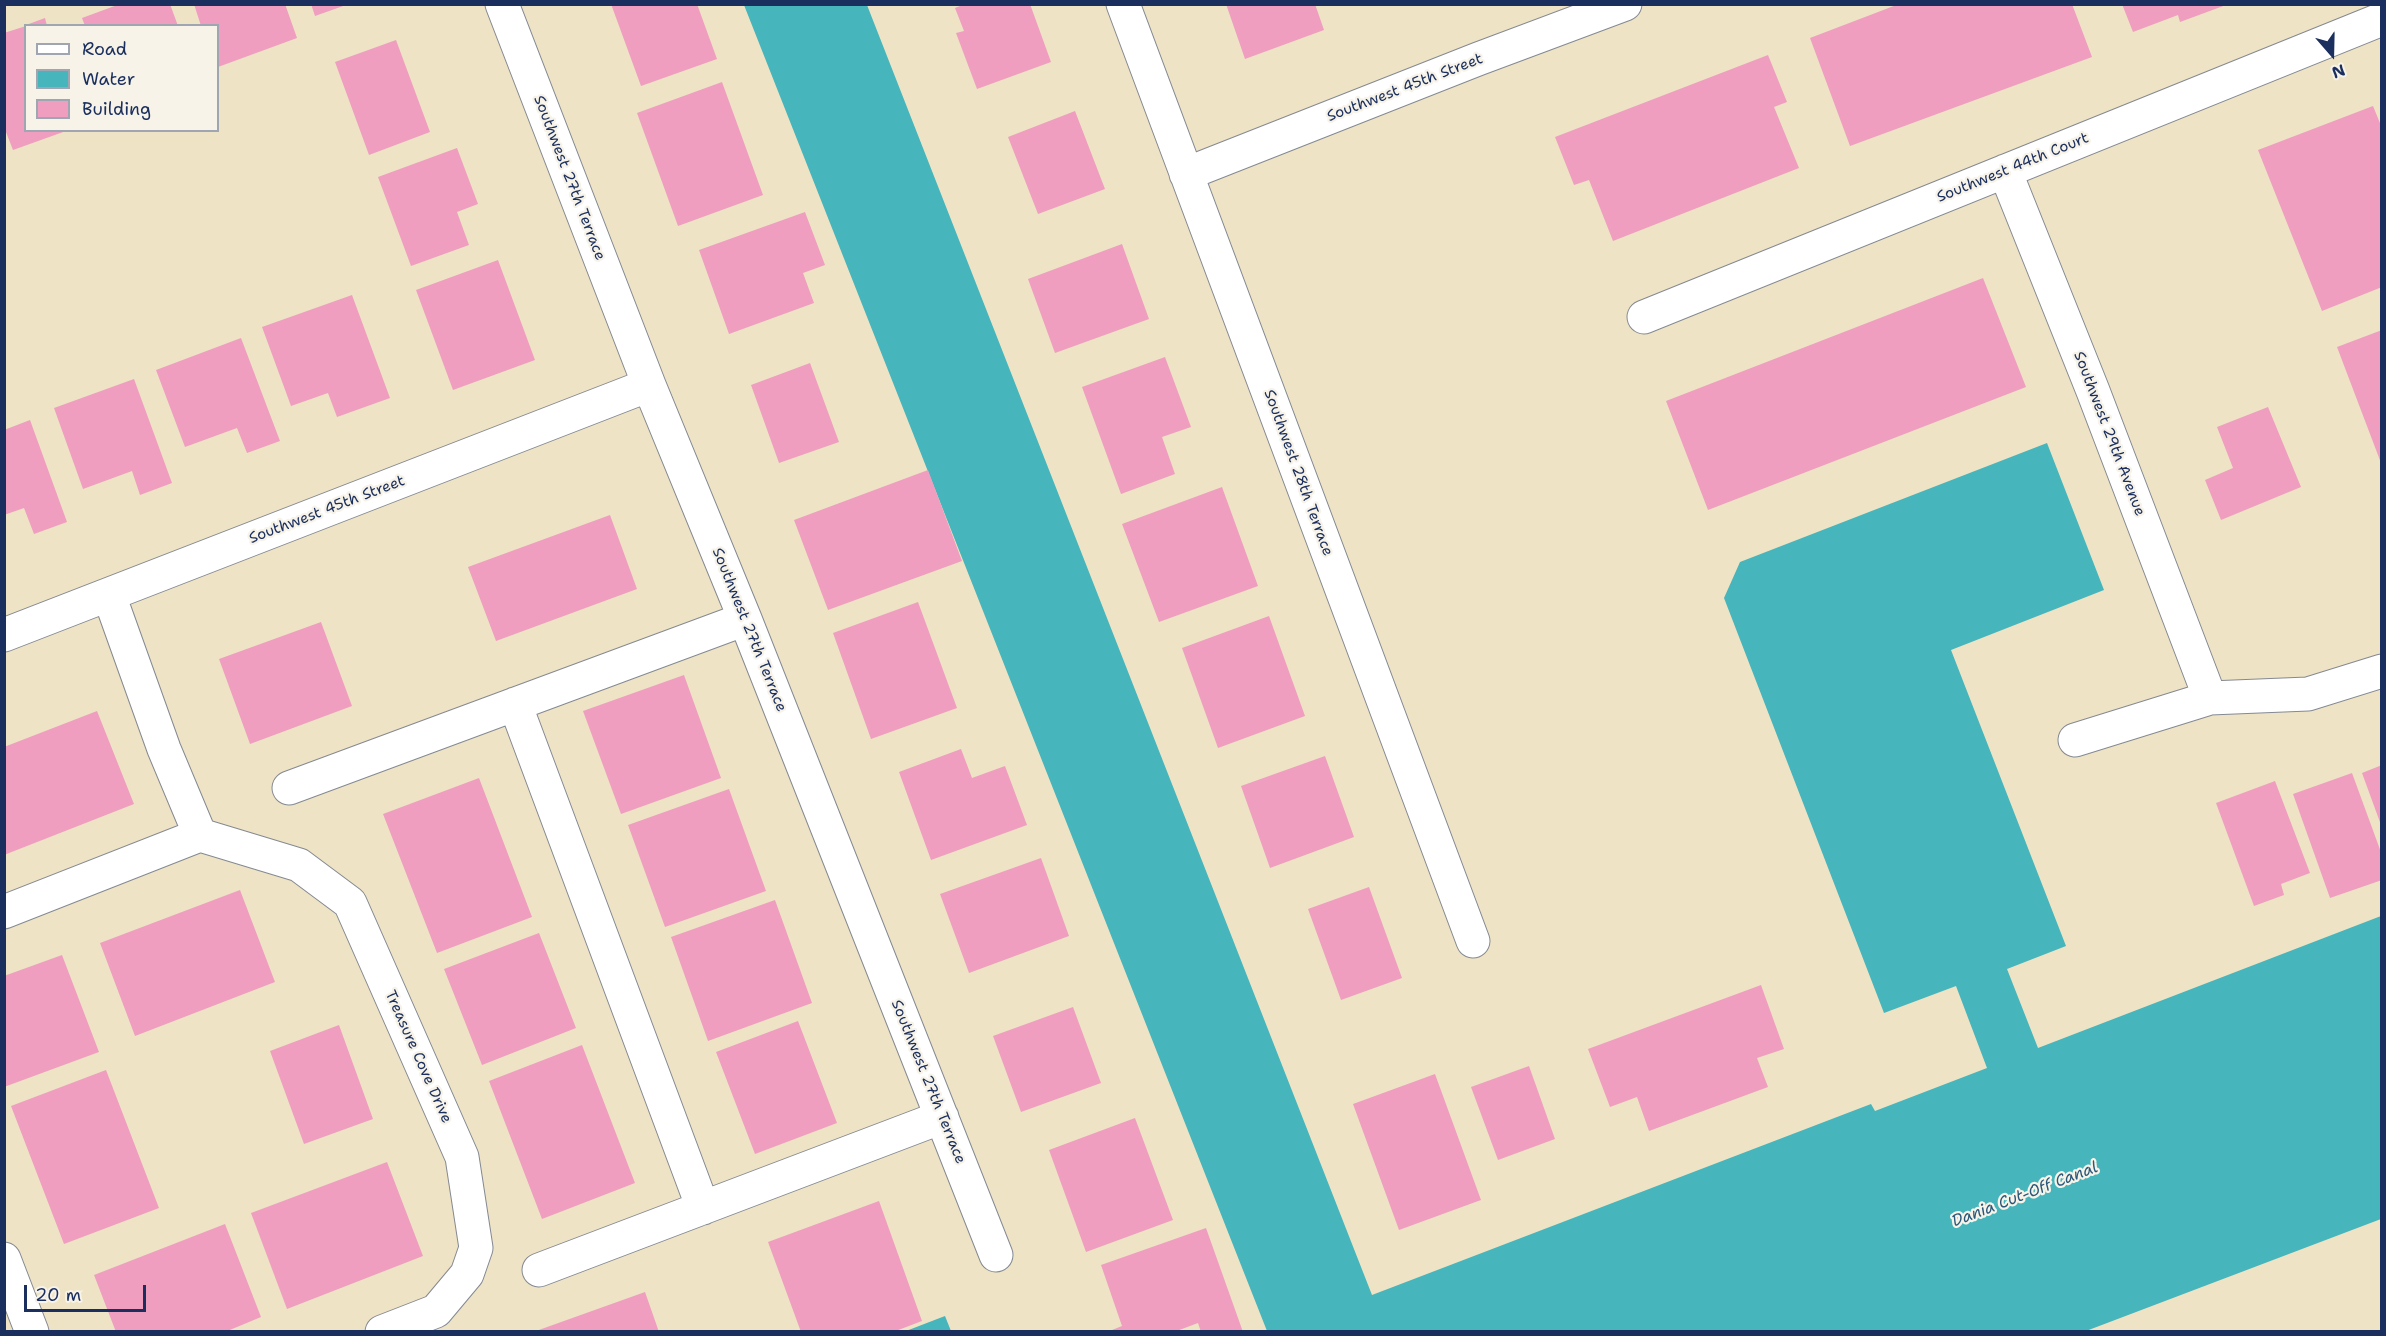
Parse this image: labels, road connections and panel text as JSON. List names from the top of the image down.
{
  "streets": {
    "street": [
      "Southwest 45th Street",
      "Southwest 44th Court",
      "Southwest 27th Terrace",
      "Southwest 29th Avenue",
      "Southwest 28th Terrace",
      "Treasure Cove Drive"
    ]
  },
  "crossings": [
    ["Southwest 45th Street", "Southwest 27th Terrace"],
    ["Southwest 45th Street", "Southwest 28th Terrace"],
    ["Southwest 44th Court", "Southwest 29th Avenue"]
  ],
  "water": ["Dania Cut-Off Canal"],
  "legend": ["Road", "Water", "Building"],
  "scale_bar": "20 m",
  "north": "bottom"
}
